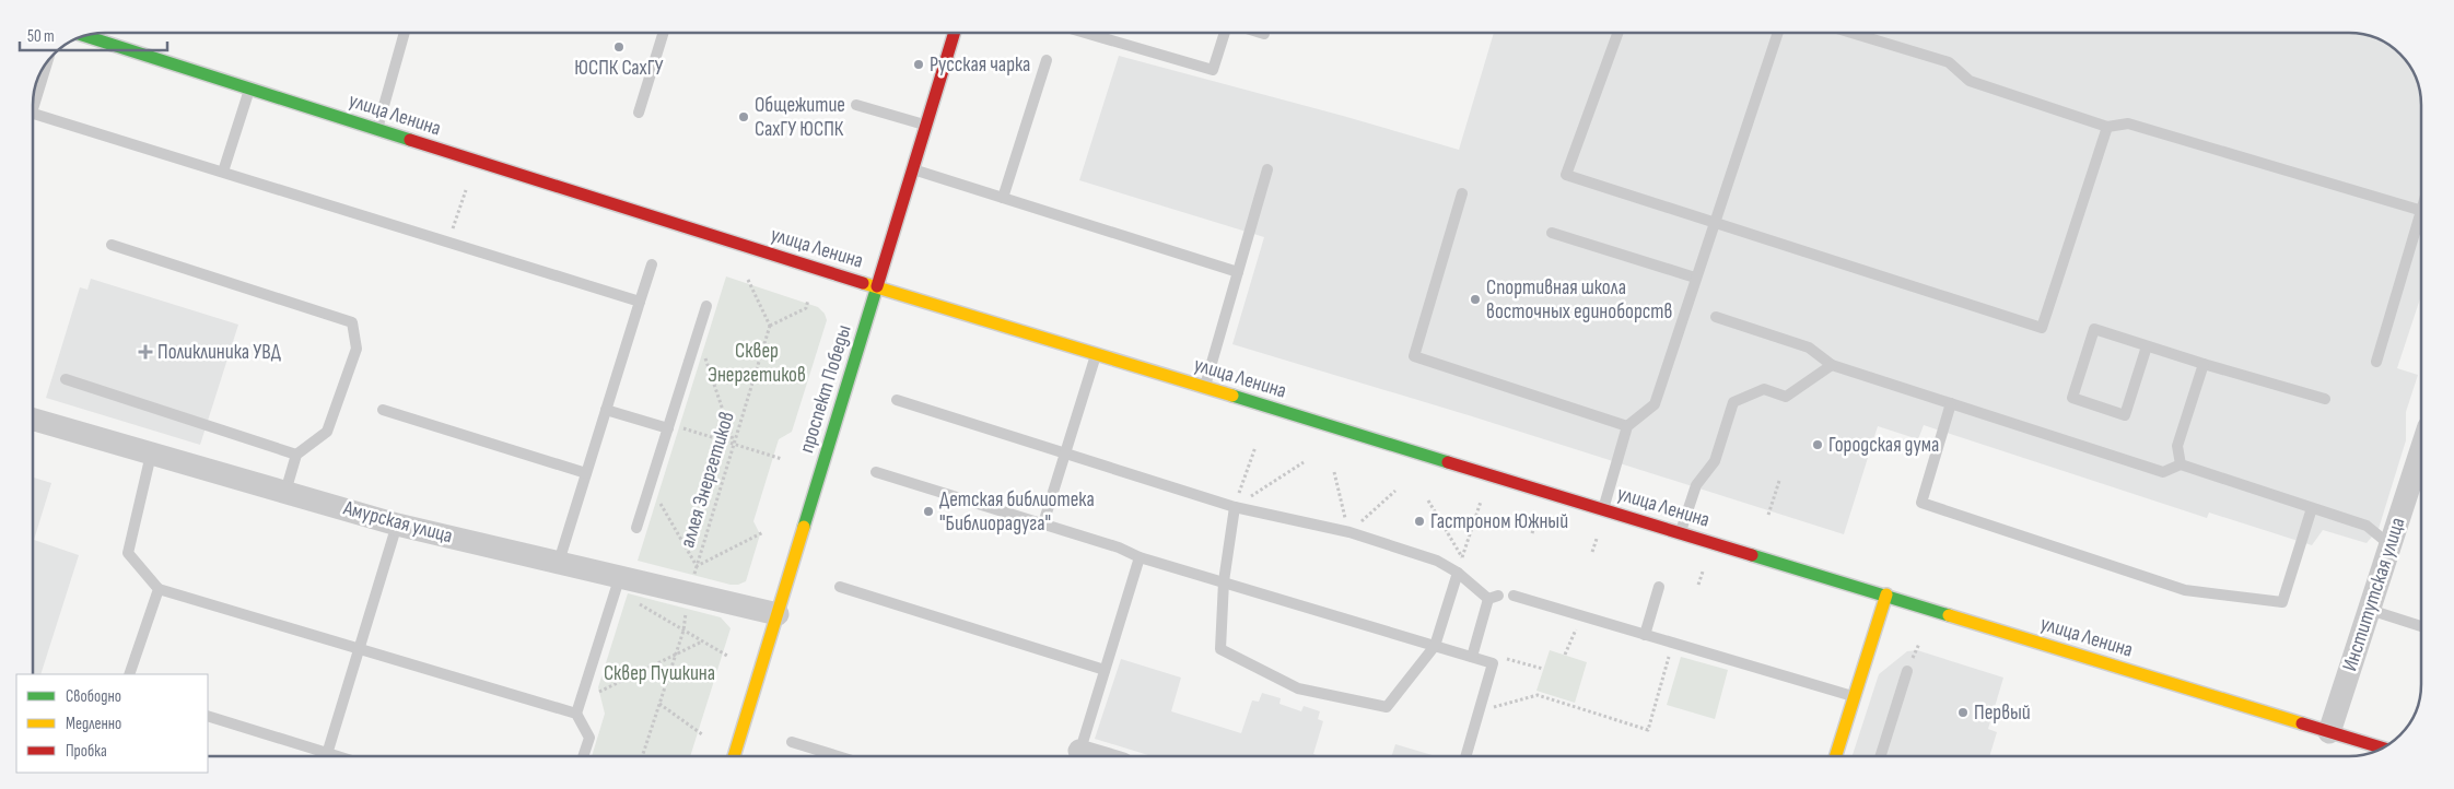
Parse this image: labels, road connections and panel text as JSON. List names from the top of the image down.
{
  "streets": {
    "main road": ["улица Ленина", "проспект Победы"],
    "street": ["Амурская улица", "Институтская улица"],
    "path": ["аллея Энергетиков"]
  },
  "crossings": [
    ["улица Ленина", "проспект Победы"],
    ["улица Ленина", "Институтская улица"],
    ["проспект Победы", "Амурская улица"]
  ],
  "parks": ["Сквер Энергетиков", "Сквер Пушкина"],
  "places": {
    "other": [
      "ЮСПК СахГУ",
      "Русская чарка",
      "Общежитие СахГУ ЮСПК",
      "Спортивная школа восточных единоборств",
      "Городская дума",
      "Детская библиотека \"Библиорадуга\"",
      "Гастроном Южный",
      "Первый"
    ],
    "health": ["Поликлиника УВД"]
  },
  "legend": ["Свободно", "Медленно", "Пробка"],
  "scale_bar": "50 m"
}
